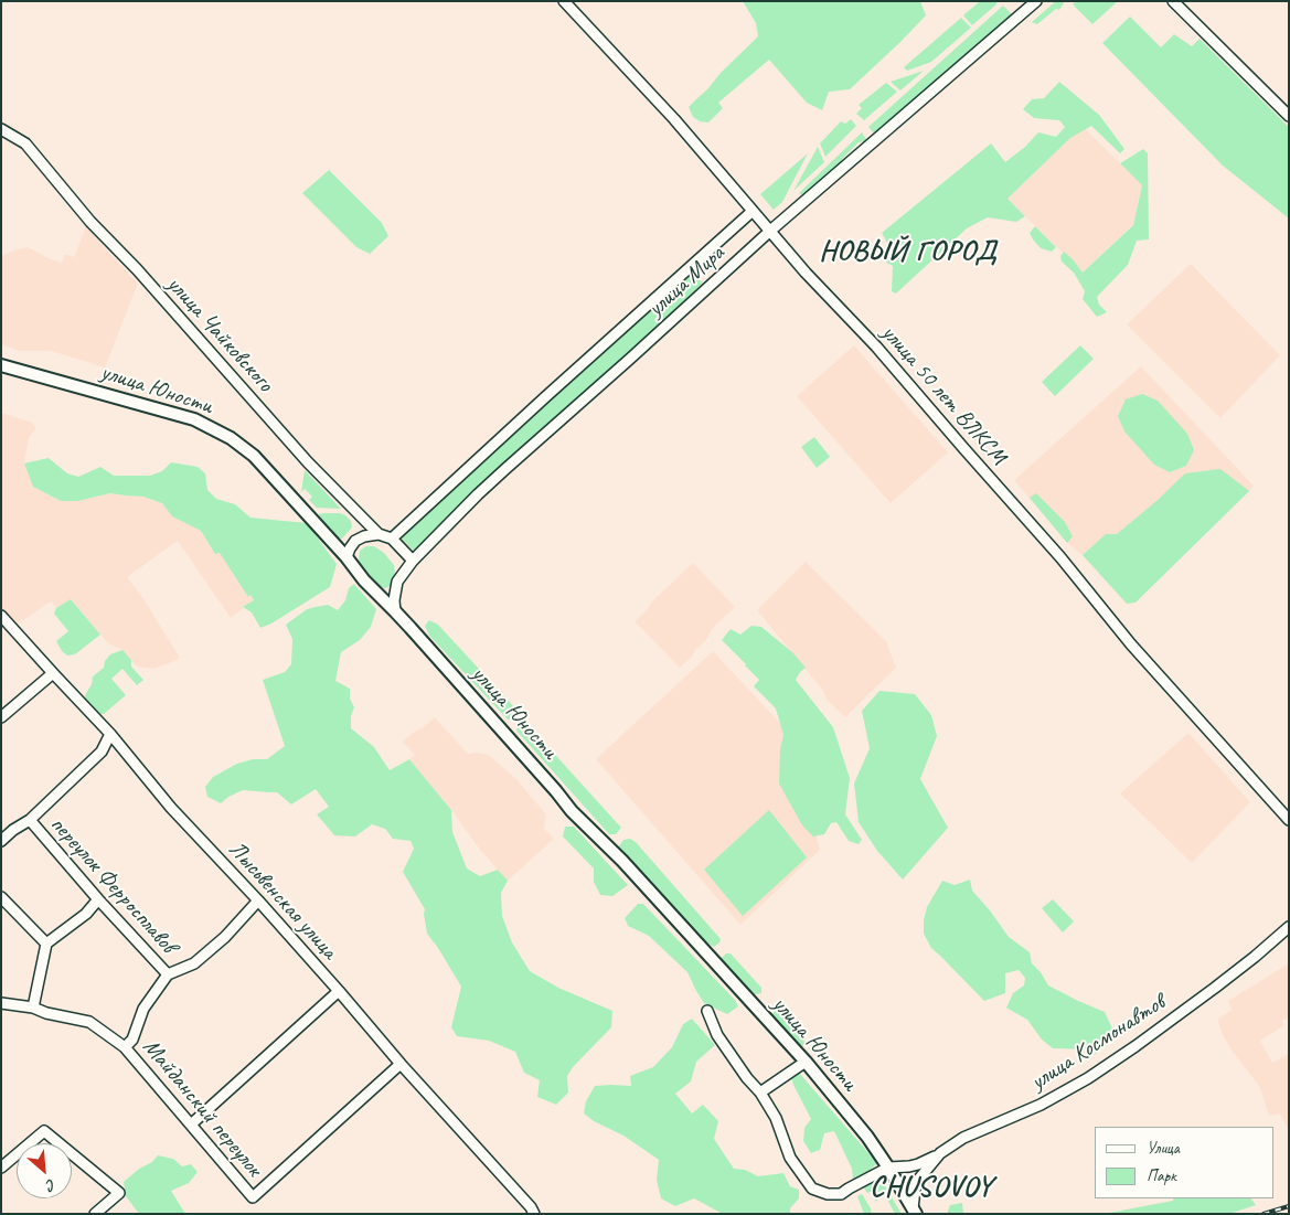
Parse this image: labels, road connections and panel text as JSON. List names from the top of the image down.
{
  "streets": {
    "main road": ["улица Юности"],
    "street": [
      "улица Мира",
      "улица Чайковского",
      "улица 50 лет ВЛКСМ",
      "переулок Ферросплавов",
      "Лысьвенская улица",
      "улица Космонавтов",
      "Майданский переулок"
    ]
  },
  "crossings": [
    ["улица Мира", "улица Чайковского"],
    ["улица Мира", "улица Юности"],
    ["улица Мира", "улица 50 лет ВЛКСМ"],
    ["улица Юности", "улица Космонавтов"],
    ["переулок Ферросплавов", "Майданский переулок"],
    ["Лысьвенская улица", "Майданский переулок"]
  ],
  "districts": ["НОВЫЙ ГОРОД", "CHUSOVOY"],
  "legend": ["Улица", "Парк"],
  "north": "bottom right"
}
